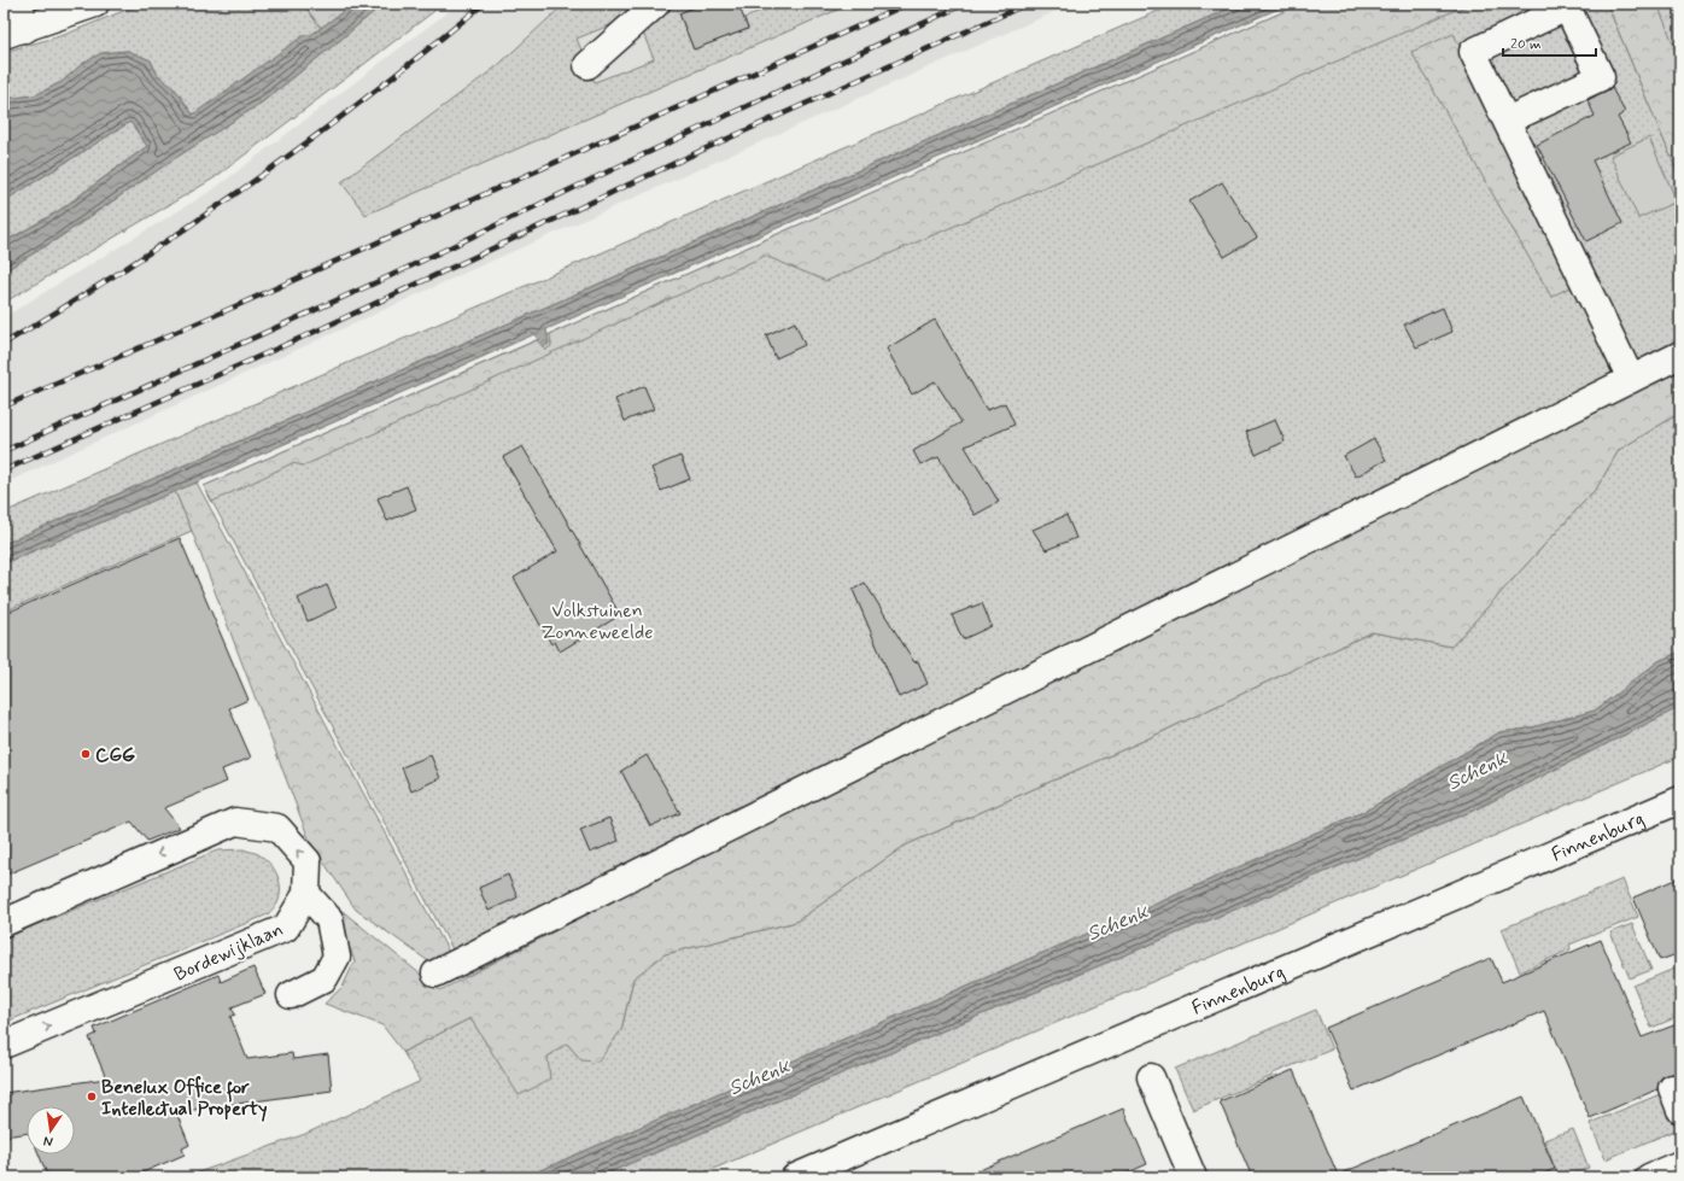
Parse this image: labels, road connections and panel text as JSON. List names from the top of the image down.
{
  "streets": {
    "street": ["Finnenburg", "Bordewijklaan"]
  },
  "one_way": ["Bordewijklaan"],
  "water": ["Schenk"],
  "parks": ["Volkstuinen Zonneweelde"],
  "places": ["CGG", "Benelux Office for Intellectual Property"],
  "scale_bar": "20 m",
  "north": "bottom"
}
